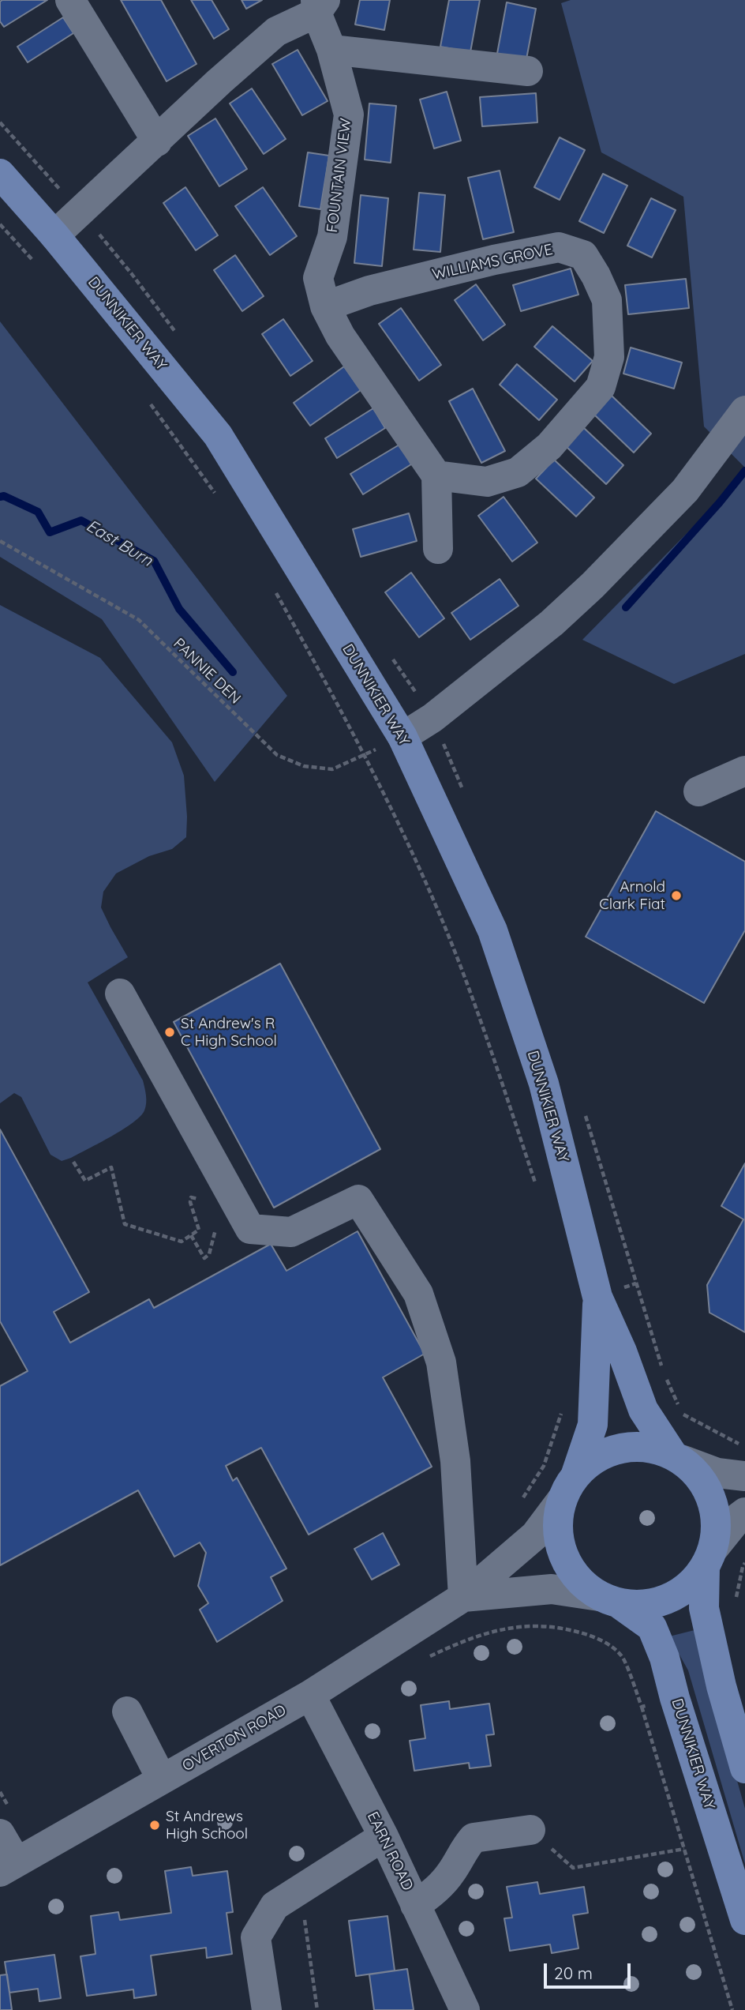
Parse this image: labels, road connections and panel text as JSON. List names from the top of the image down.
{
  "streets": {
    "main road": ["DUNNIKIER WAY"],
    "street": [
      "FOUNTAIN VIEW",
      "WILLIAMS GROVE",
      "OVERTON ROAD",
      "EARN ROAD"
    ],
    "path": ["PANNIE DEN"]
  },
  "crossings": [
    ["FOUNTAIN VIEW", "WILLIAMS GROVE"],
    ["DUNNIKIER WAY", "PANNIE DEN"],
    ["DUNNIKIER WAY", "OVERTON ROAD"],
    ["OVERTON ROAD", "EARN ROAD"]
  ],
  "water": ["East Burn"],
  "places": ["Arnold Clark Fiat", "St Andrew's R C High School", "St Andrews High School"],
  "scale_bar": "20 m"
}
